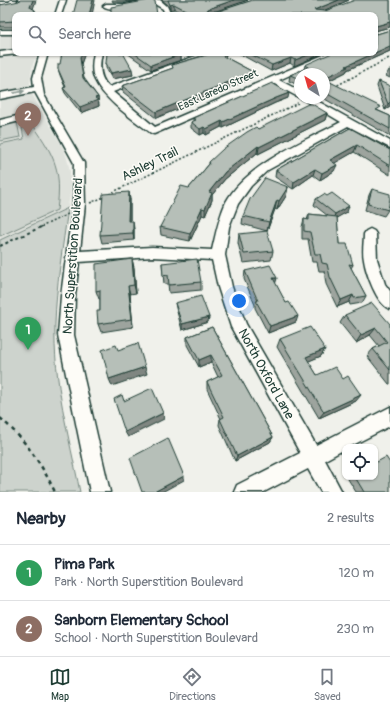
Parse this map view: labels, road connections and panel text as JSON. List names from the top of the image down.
{
  "streets": {
    "street": ["East Laredo Street", "North Superstition Boulevard", "North Oxford Lane"],
    "path": ["Ashley Trail"]
  },
  "crossings": [
    ["Ashley Trail", "North Superstition Boulevard"]
  ],
  "north": "top left",
  "page": {
    "search": "Search here",
    "pins": ["2", "1"],
    "heading": ["Nearby", "2 results"],
    "list": [
      {
        "mark": "1",
        "name": "Pima Park",
        "note": "Park · North Superstition Boulevard",
        "value": "120 m"
      },
      {
        "mark": "2",
        "name": "Sanborn Elementary School",
        "note": "School · North Superstition Boulevard",
        "value": "230 m"
      }
    ],
    "nav": ["Map", "Directions", "Saved"]
  }
}
